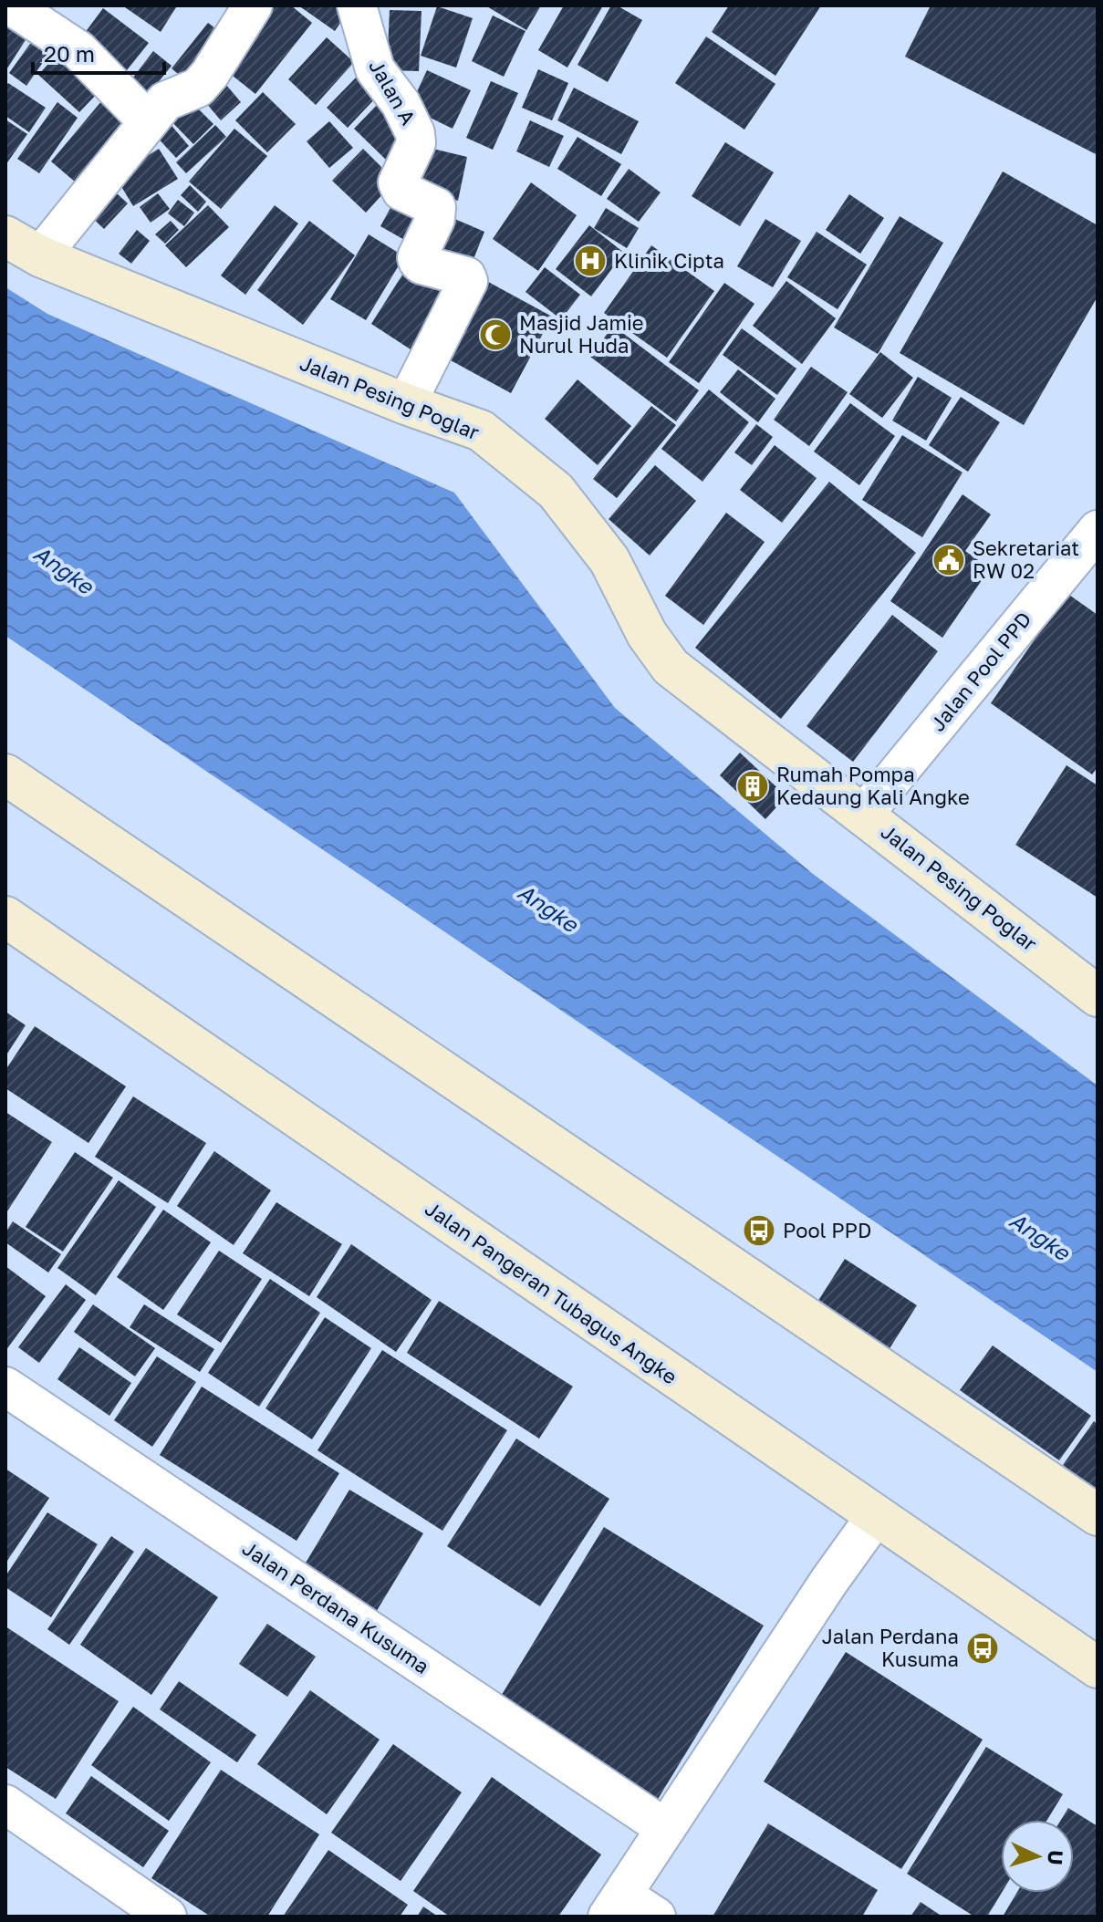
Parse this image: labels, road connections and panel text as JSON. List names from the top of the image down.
{
  "streets": {
    "main road": ["Jalan Pesing Poglar", "Jalan Pangeran Tubagus Angke"],
    "street": ["Jalan A", "Jalan Pool PPD", "Jalan Perdana Kusuma"]
  },
  "crossings": [
    ["Jalan A", "Jalan Pesing Poglar"],
    ["Jalan Pesing Poglar", "Jalan Pool PPD"]
  ],
  "water": ["Angke"],
  "places": {
    "hospital": ["Klinik Cipta"],
    "mosque": ["Masjid Jamie Nurul Huda"],
    "public building": ["Sekretariat RW 02"],
    "building": ["Rumah Pompa Kedaung Kali Angke"],
    "bus stop": ["Pool PPD", "Jalan Perdana Kusuma"]
  },
  "scale_bar": "20 m",
  "north": "right"
}
